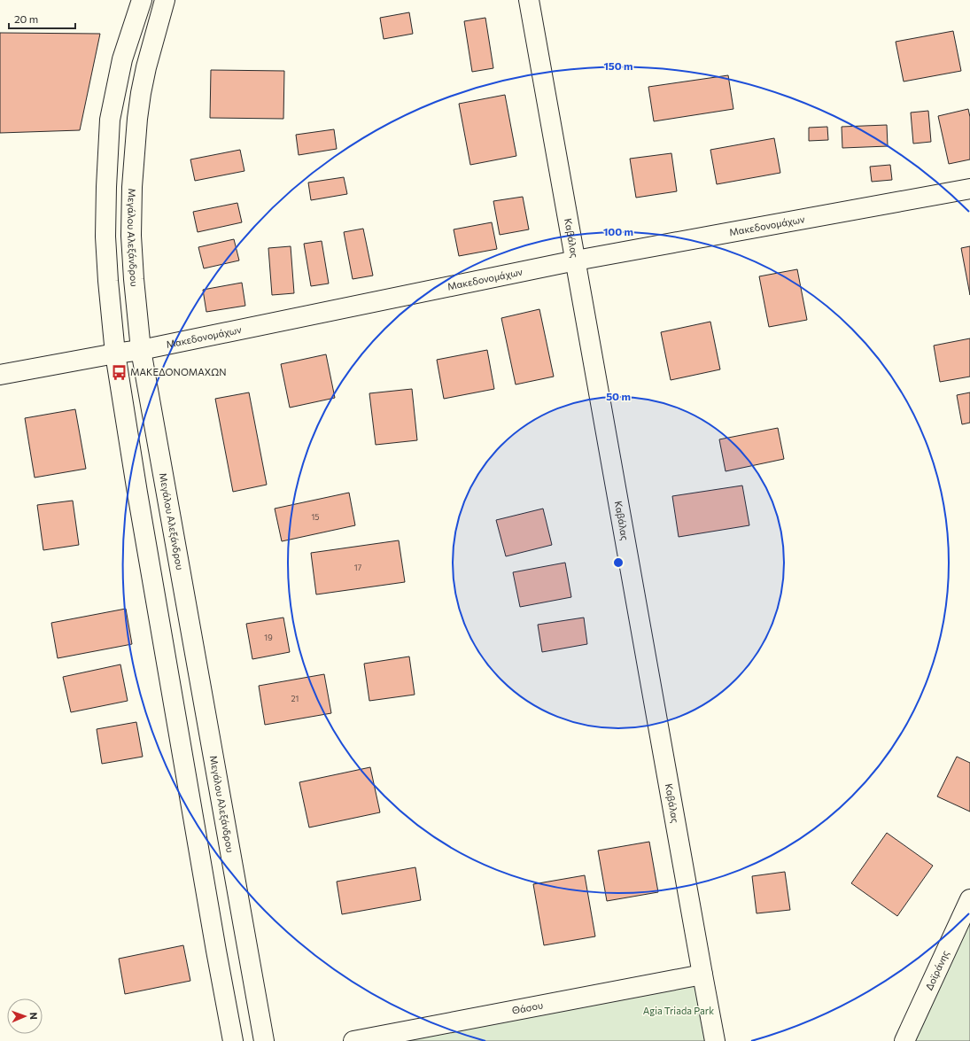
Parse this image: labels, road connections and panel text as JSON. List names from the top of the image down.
{
  "streets": {
    "street": [
      "Μακεδονομάχων",
      "Μεγάλου Αλεξάνδρου",
      "Καβάλας",
      "Δοϊράνης",
      "Θάσου"
    ]
  },
  "crossings": [
    ["Μακεδονομάχων", "Μεγάλου Αλεξάνδρου"],
    ["Μακεδονομάχων", "Καβάλας"],
    ["Καβάλας", "Θάσου"]
  ],
  "parks": ["Agia Triada Park"],
  "places": {
    "bus stop": ["ΜΑΚΕΔΟΝΟΜΑΧΩΝ"]
  },
  "house_numbers": [
    "15",
    "17",
    "19",
    "21"
  ],
  "scale_bar": "20 m",
  "north": "right",
  "rings": ["150 m", "100 m", "50 m"]
}
